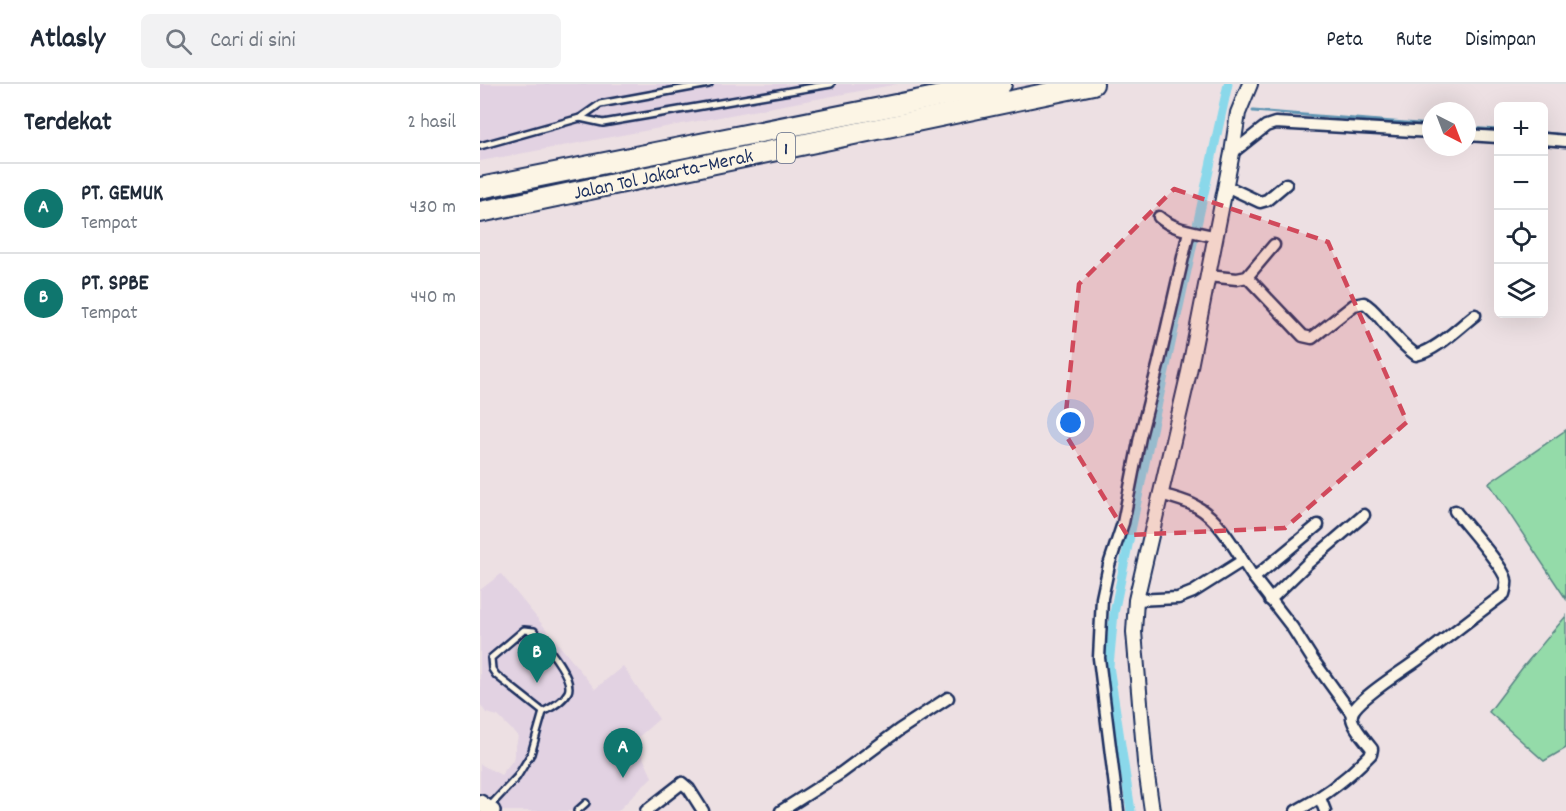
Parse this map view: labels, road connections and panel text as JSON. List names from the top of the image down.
{
  "streets": {
    "highway": ["1", "Jalan Tol Jakarta–Merak"]
  },
  "north": "bottom right",
  "page": {
    "header": "Atlasly",
    "search": "Cari di sini",
    "nav": ["Peta", "Rute", "Disimpan"],
    "heading": ["Terdekat", "2 hasil"],
    "map_buttons": ["+", "−"],
    "list": [
      {
        "mark": "A",
        "name": "PT. GEMUK",
        "note": "Tempat",
        "value": "430 m"
      },
      {
        "mark": "B",
        "name": "PT. SPBE",
        "note": "Tempat",
        "value": "440 m"
      }
    ],
    "pins": ["B", "A"]
  }
}
